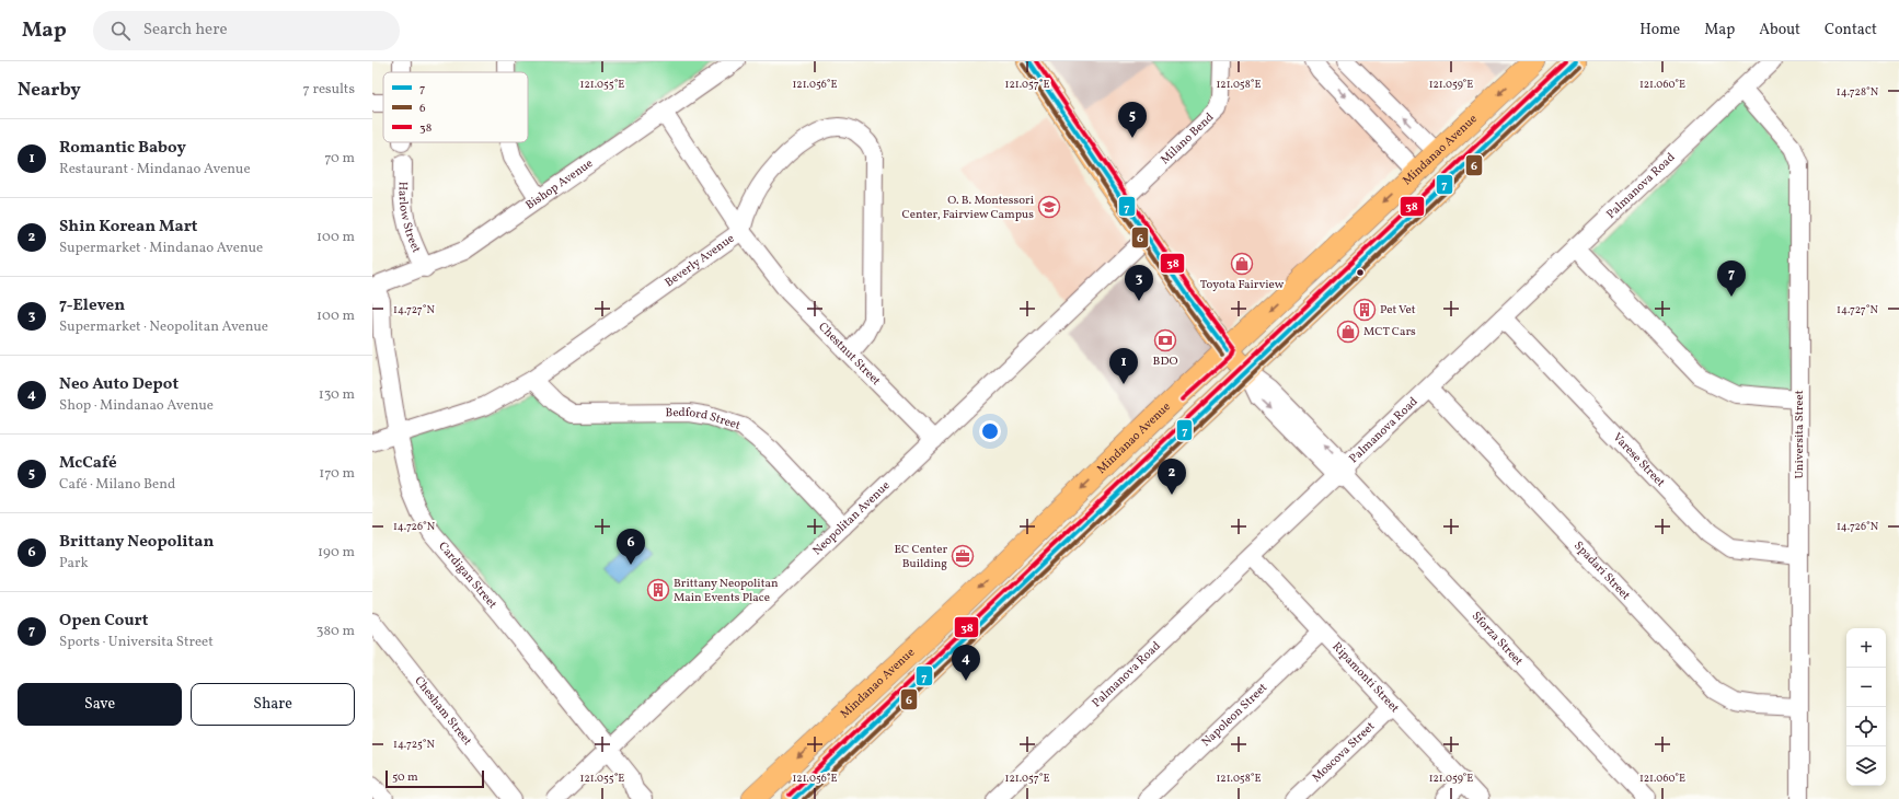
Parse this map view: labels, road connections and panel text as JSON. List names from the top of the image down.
{
  "streets": {
    "main road": ["Mindanao Avenue"],
    "street": [
      "Milano Bend",
      "Bishop Avenue",
      "Palmanova Road",
      "Harlow Street",
      "Beverly Avenue",
      "Chestnut Street",
      "Bedford Street",
      "Universita Street",
      "Varese Street",
      "Neopolitan Avenue",
      "Spadari Street",
      "Cardigan Street",
      "Sforza Street",
      "Ripamonti Street",
      "Chesham Street",
      "Napoleon Street",
      "Moscova Street"
    ]
  },
  "crossings": [
    ["Bishop Avenue", "Harlow Street"],
    ["Bishop Avenue", "Chestnut Street"],
    ["Bishop Avenue", "Cardigan Street"],
    ["Palmanova Road", "Universita Street"],
    ["Palmanova Road", "Varese Street"],
    ["Palmanova Road", "Spadari Street"],
    ["Palmanova Road", "Sforza Street"],
    ["Palmanova Road", "Ripamonti Street"],
    ["Beverly Avenue", "Chestnut Street"],
    ["Beverly Avenue", "Bedford Street"],
    ["Beverly Avenue", "Cardigan Street"],
    ["Chestnut Street", "Neopolitan Avenue"],
    ["Bedford Street", "Neopolitan Avenue"],
    ["Universita Street", "Varese Street"],
    ["Universita Street", "Spadari Street"],
    ["Neopolitan Avenue", "Cardigan Street"],
    ["Ripamonti Street", "Napoleon Street"],
    ["Ripamonti Street", "Moscova Street"]
  ],
  "places": {
    "school or university": ["O. B. Montessori Center, Fairview Campus"],
    "shop": ["Toyota Fairview", "MCT Cars"],
    "building": ["Pet Vet", "Brittany Neopolitan Main Events Place"],
    "bank": ["BDO"],
    "office": ["EC Center Building"]
  },
  "lines": ["transit line 7", "transit line 38", "transit line 6"],
  "legend": ["7", "6", "38"],
  "scale_bar": "50 m",
  "page": {
    "header": "Map",
    "search": "Search here",
    "nav": [
      "Home",
      "Map",
      "About",
      "Contact"
    ],
    "heading": ["Nearby", "7 results"],
    "pins": [
      "5",
      "7",
      "3",
      "1",
      "2",
      "6",
      "4"
    ],
    "list": [
      {
        "mark": "1",
        "name": "Romantic Baboy",
        "note": "Restaurant · Mindanao Avenue",
        "value": "70 m"
      },
      {
        "mark": "2",
        "name": "Shin Korean Mart",
        "note": "Supermarket · Mindanao Avenue",
        "value": "100 m"
      },
      {
        "mark": "3",
        "name": "7-Eleven",
        "note": "Supermarket · Neopolitan Avenue",
        "value": "100 m"
      },
      {
        "mark": "4",
        "name": "Neo Auto Depot",
        "note": "Shop · Mindanao Avenue",
        "value": "130 m"
      },
      {
        "mark": "5",
        "name": "McCafé",
        "note": "Café · Milano Bend",
        "value": "170 m"
      },
      {
        "mark": "6",
        "name": "Brittany Neopolitan",
        "note": "Park",
        "value": "190 m"
      },
      {
        "mark": "7",
        "name": "Open Court",
        "note": "Sports · Universita Street",
        "value": "380 m"
      }
    ],
    "map_buttons": ["+", "−"],
    "buttons": ["Save", "Share"],
    "scale": "50 m"
  },
  "coordinates": [
    "121.055°E",
    "121.056°E",
    "121.057°E",
    "121.058°E",
    "121.059°E",
    "121.060°E",
    "14.728°N",
    "14.727°N",
    "14.726°N",
    "14.725°N"
  ]
}
